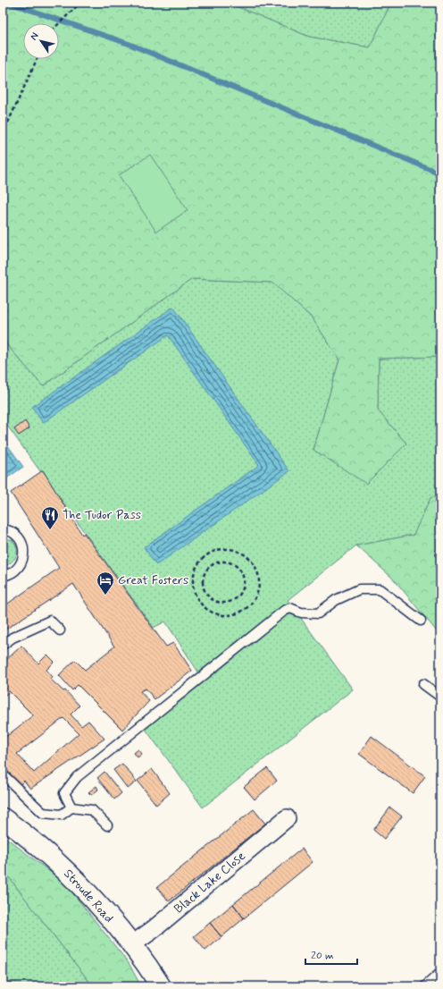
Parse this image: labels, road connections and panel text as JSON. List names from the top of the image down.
{
  "streets": {
    "street": ["Black Lake Close", "Stroude Road"]
  },
  "crossings": [
    ["Black Lake Close", "Stroude Road"]
  ],
  "places": {
    "restaurant": ["The Tudor Pass"],
    "hotel": ["Great Fosters"]
  },
  "scale_bar": "20 m",
  "north": "top left"
}
